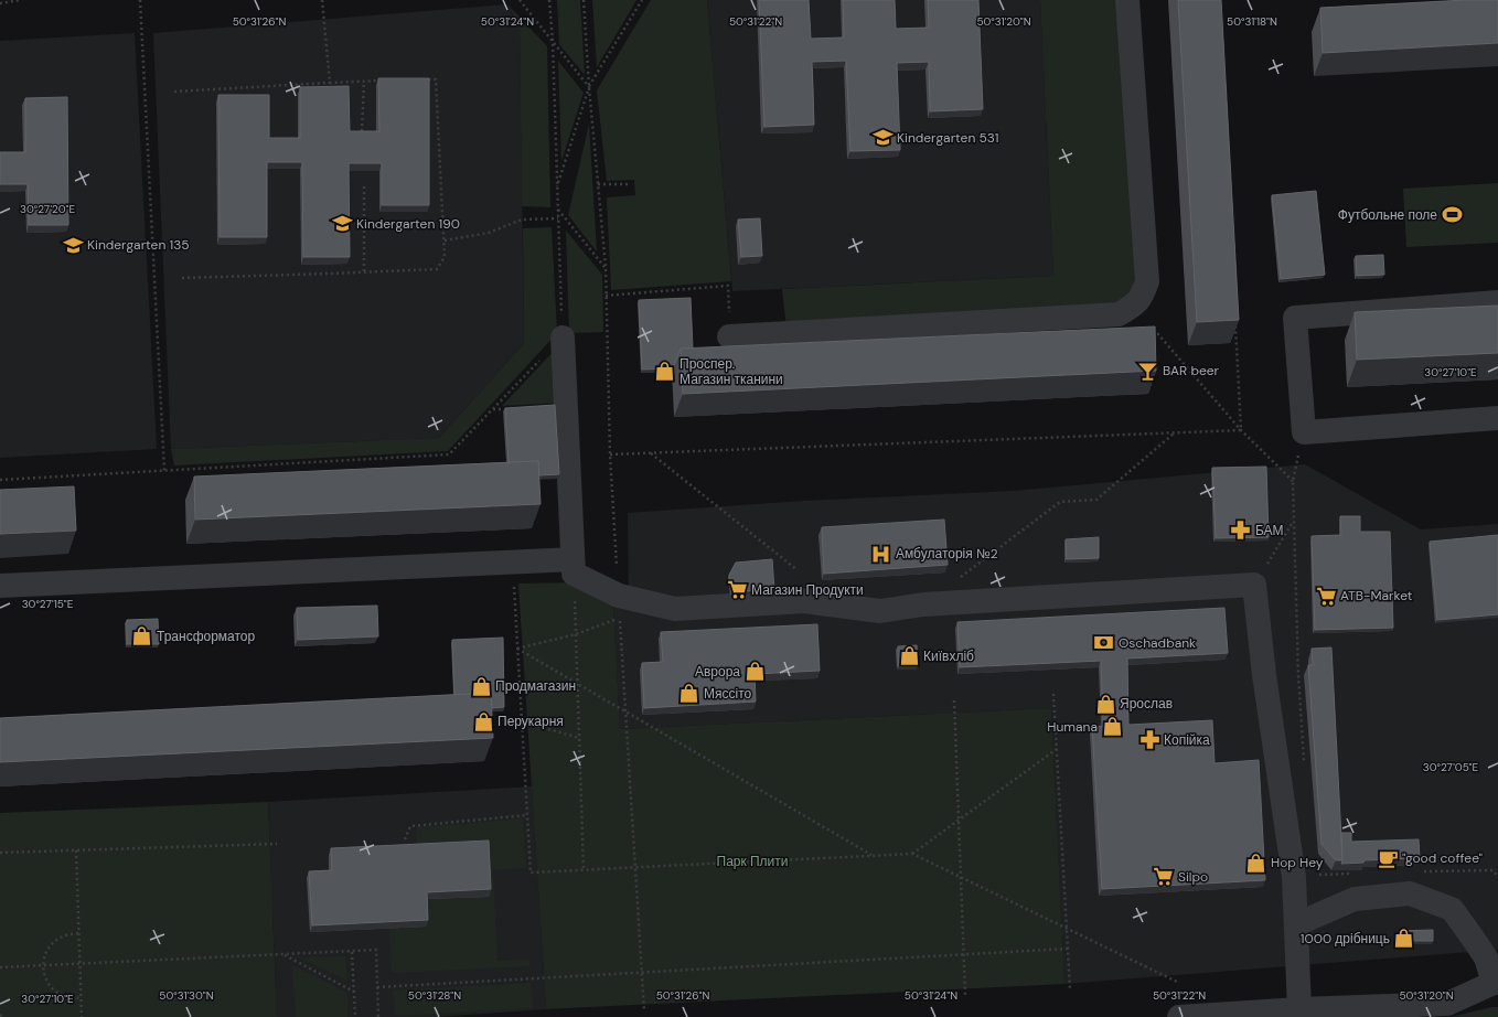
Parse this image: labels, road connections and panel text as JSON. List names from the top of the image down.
{
  "parks": ["Парк Плити"],
  "places": {
    "school or university": ["Kindergarten 531", "Kindergarten 190", "Kindergarten 135"],
    "sports": ["Футбольне поле"],
    "bar": ["BAR beer"],
    "shop": [
      "Проспер. Магазин тканини",
      "Трансформатор",
      "Київхліб",
      "Аврора",
      "Продмагазин",
      "Мяссіто",
      "Ярослав",
      "Перукарня",
      "Humana",
      "Hop Hey",
      "1000 дрібниць"
    ],
    "pharmacy": ["БАМ", "Копійка"],
    "hospital": ["Амбулаторія №2"],
    "supermarket": ["Магазин Продукти", "ATB-Market", "Silpo"],
    "bank": ["Oschadbank"],
    "cafe": ["\"good coffee\""]
  },
  "coordinates": [
    "50°31'26\"N",
    "50°31'24\"N",
    "50°31'22\"N",
    "50°31'20\"N",
    "50°31'18\"N",
    "30°27'20\"E",
    "30°27'10\"E",
    "30°27'15\"E",
    "30°27'05\"E",
    "50°31'30\"N",
    "50°31'28\"N"
  ]
}
